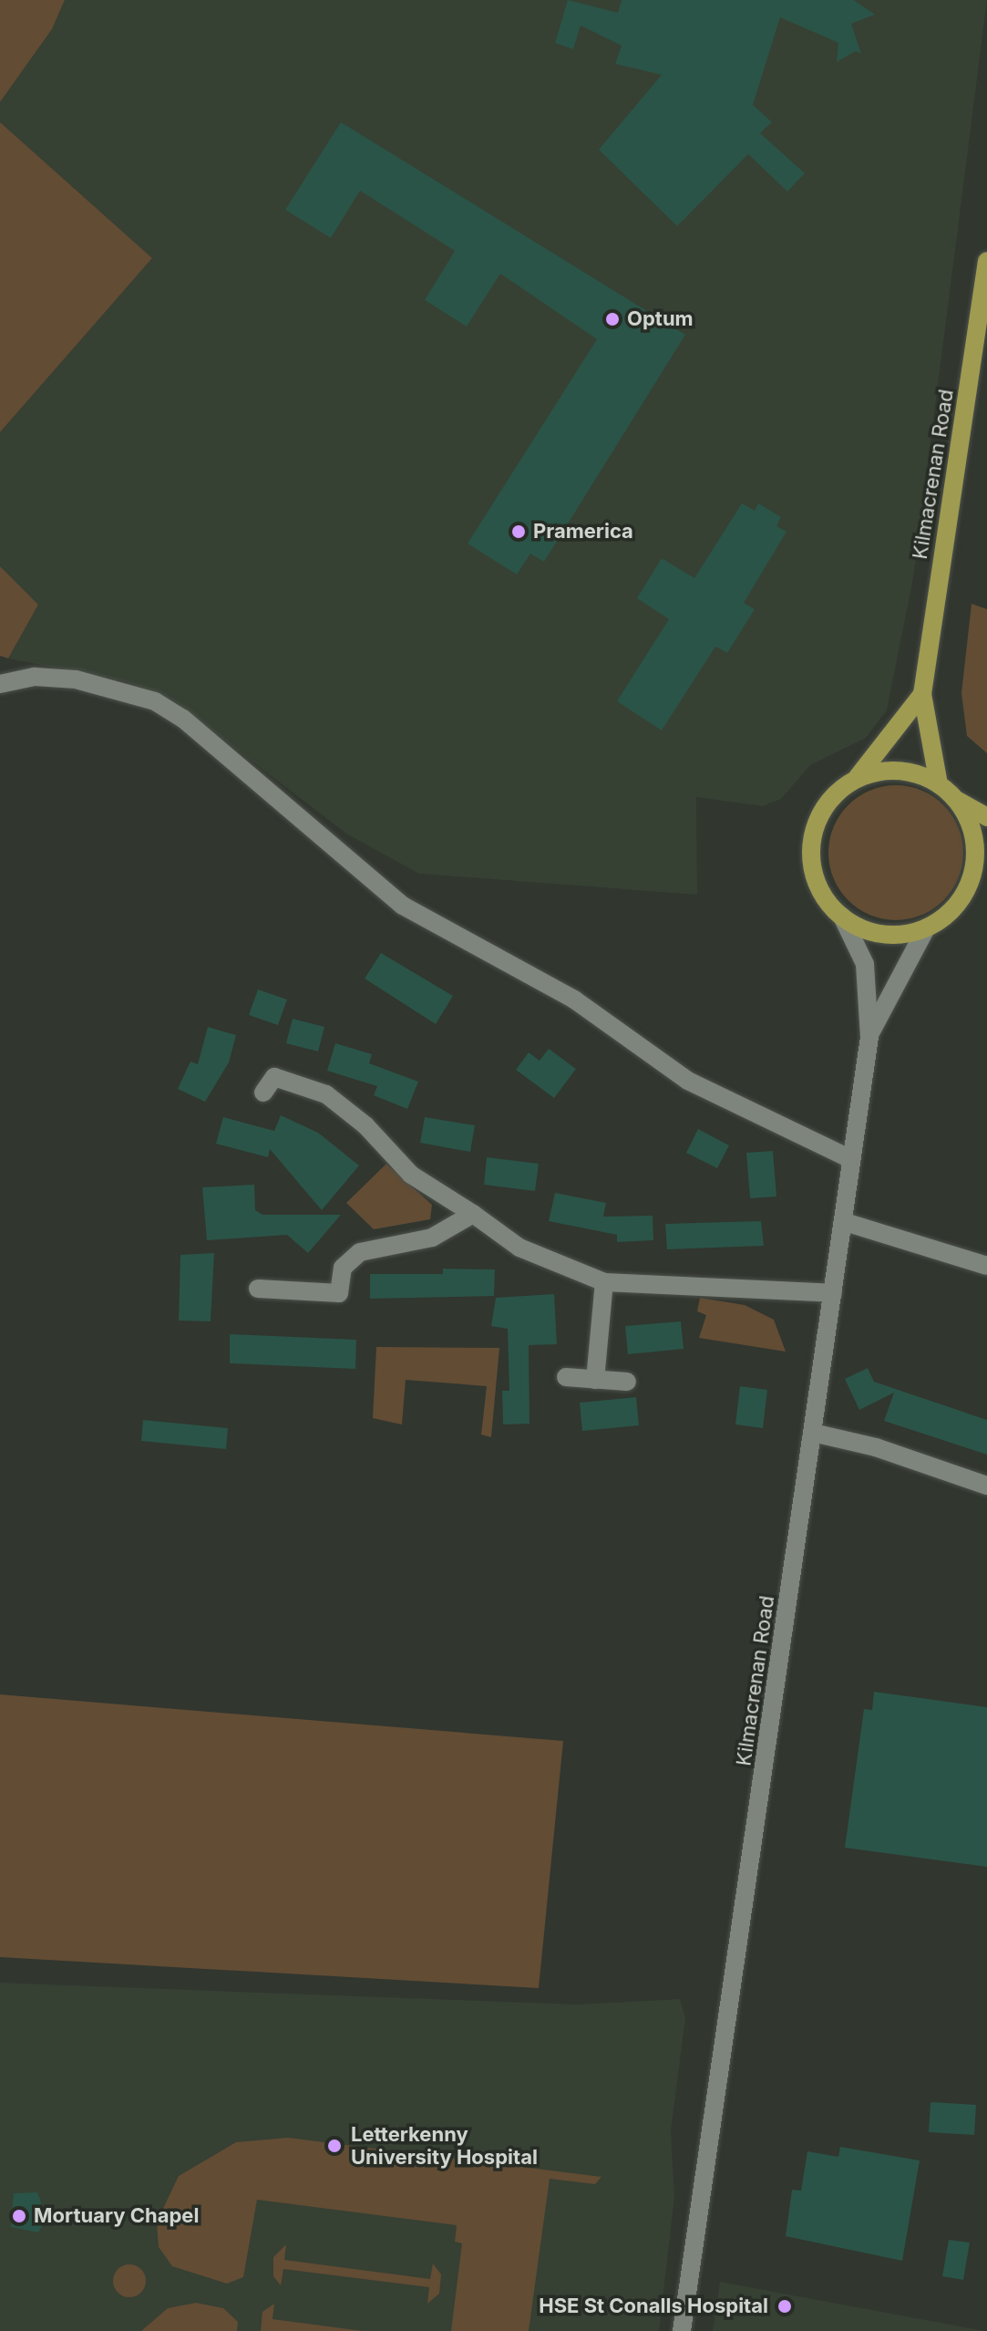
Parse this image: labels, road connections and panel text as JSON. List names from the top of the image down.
{
  "streets": {
    "main road": ["Kilmacrenan Road"]
  },
  "places": [
    "Optum",
    "Pramerica",
    "Letterkenny University Hospital",
    "Mortuary Chapel",
    "HSE St Conalls Hospital"
  ]
}
